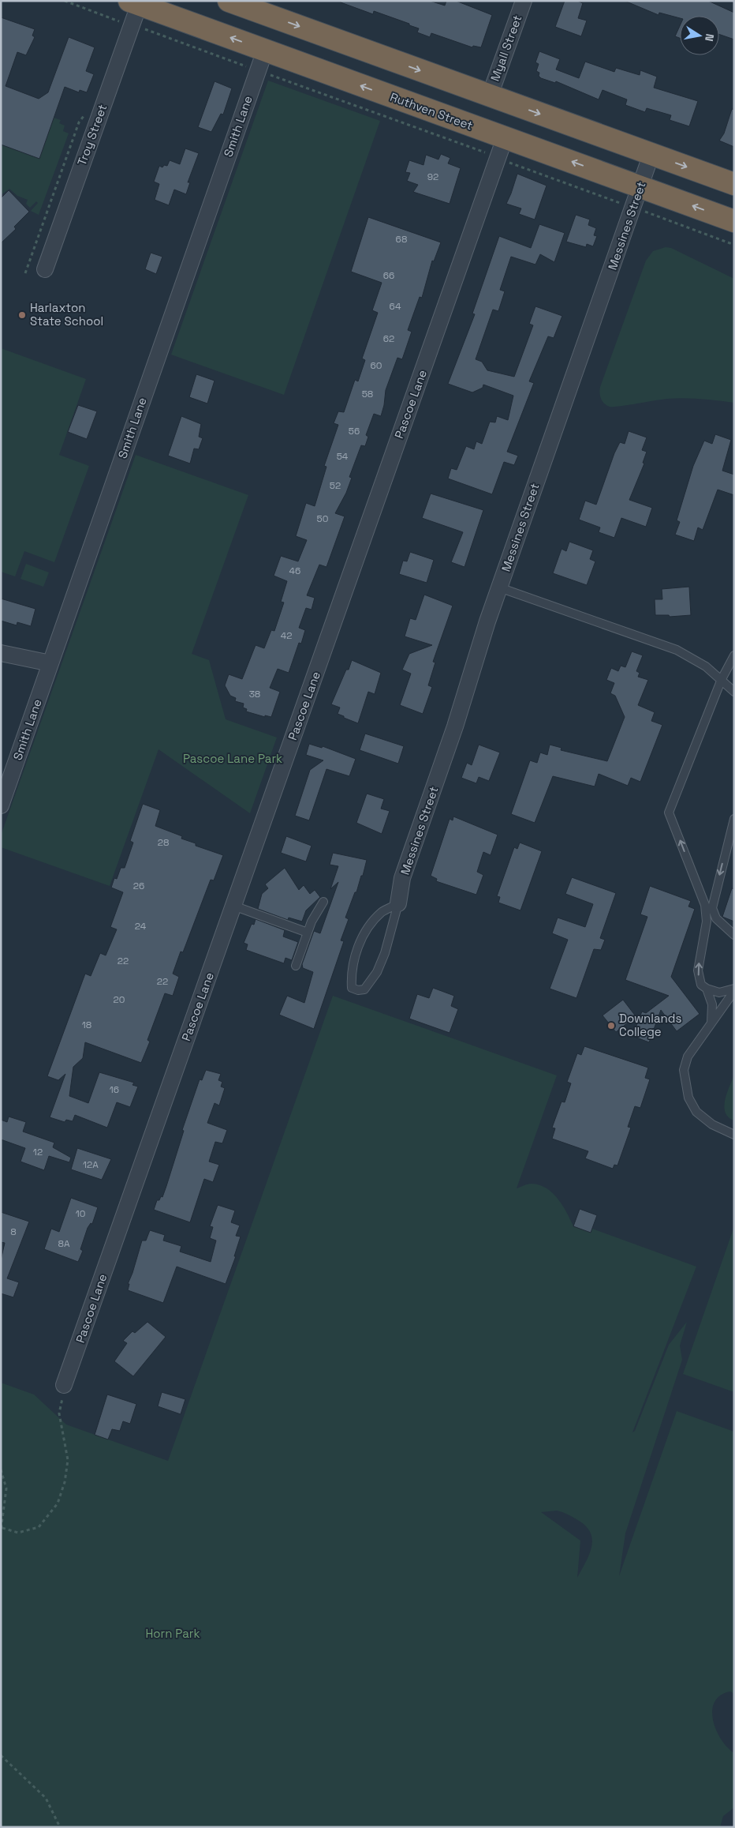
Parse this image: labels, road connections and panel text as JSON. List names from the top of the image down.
{
  "streets": {
    "highway": ["Ruthven Street"],
    "street": [
      "Myall Street",
      "Smith Lane",
      "Troy Street",
      "Messines Street",
      "Pascoe Lane"
    ]
  },
  "crossings": [
    ["Ruthven Street", "Smith Lane"],
    ["Ruthven Street", "Troy Street"],
    ["Ruthven Street", "Messines Street"],
    ["Ruthven Street", "Pascoe Lane"]
  ],
  "parks": ["Pascoe Lane Park", "Horn Park"],
  "places": ["Harlaxton State School", "Downlands College"],
  "house_numbers": [
    "92",
    "68",
    "66",
    "64",
    "62",
    "60",
    "58",
    "56",
    "54",
    "52",
    "50",
    "46",
    "42",
    "38",
    "28",
    "26",
    "24",
    "22",
    "22",
    "20",
    "18",
    "16",
    "12",
    "12A",
    "10",
    "8",
    "8A"
  ],
  "north": "right"
}
